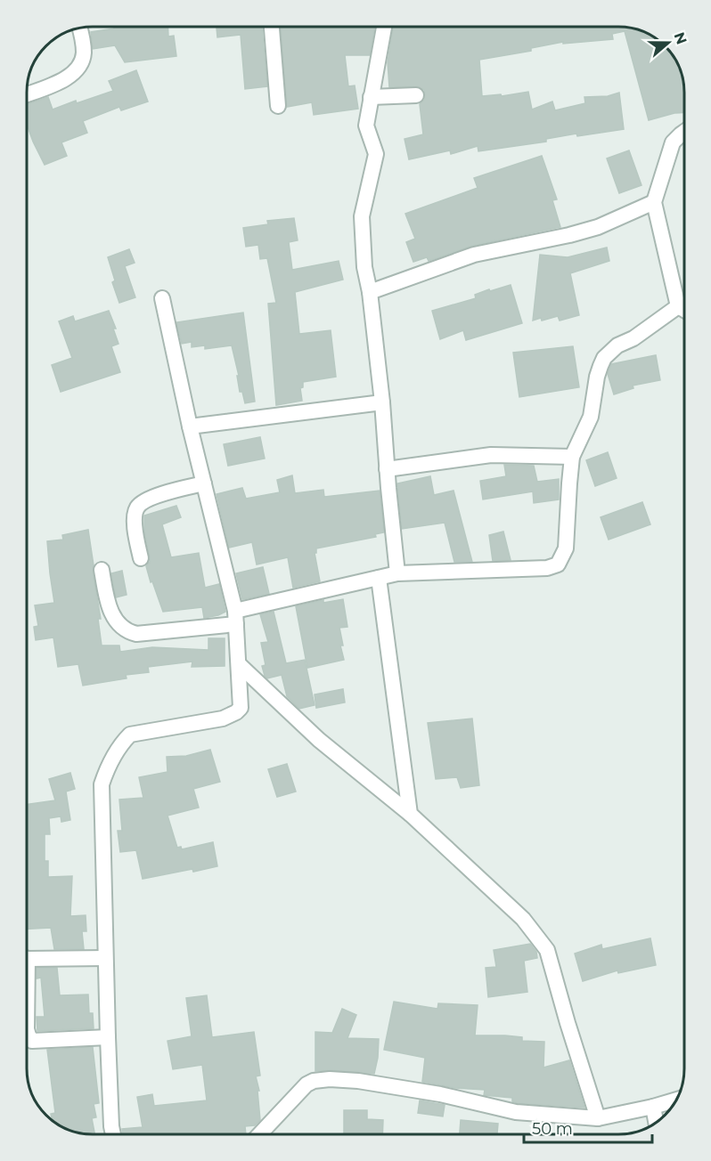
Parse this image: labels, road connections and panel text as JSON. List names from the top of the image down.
{
  "scale_bar": "50 m",
  "north": "right"
}
